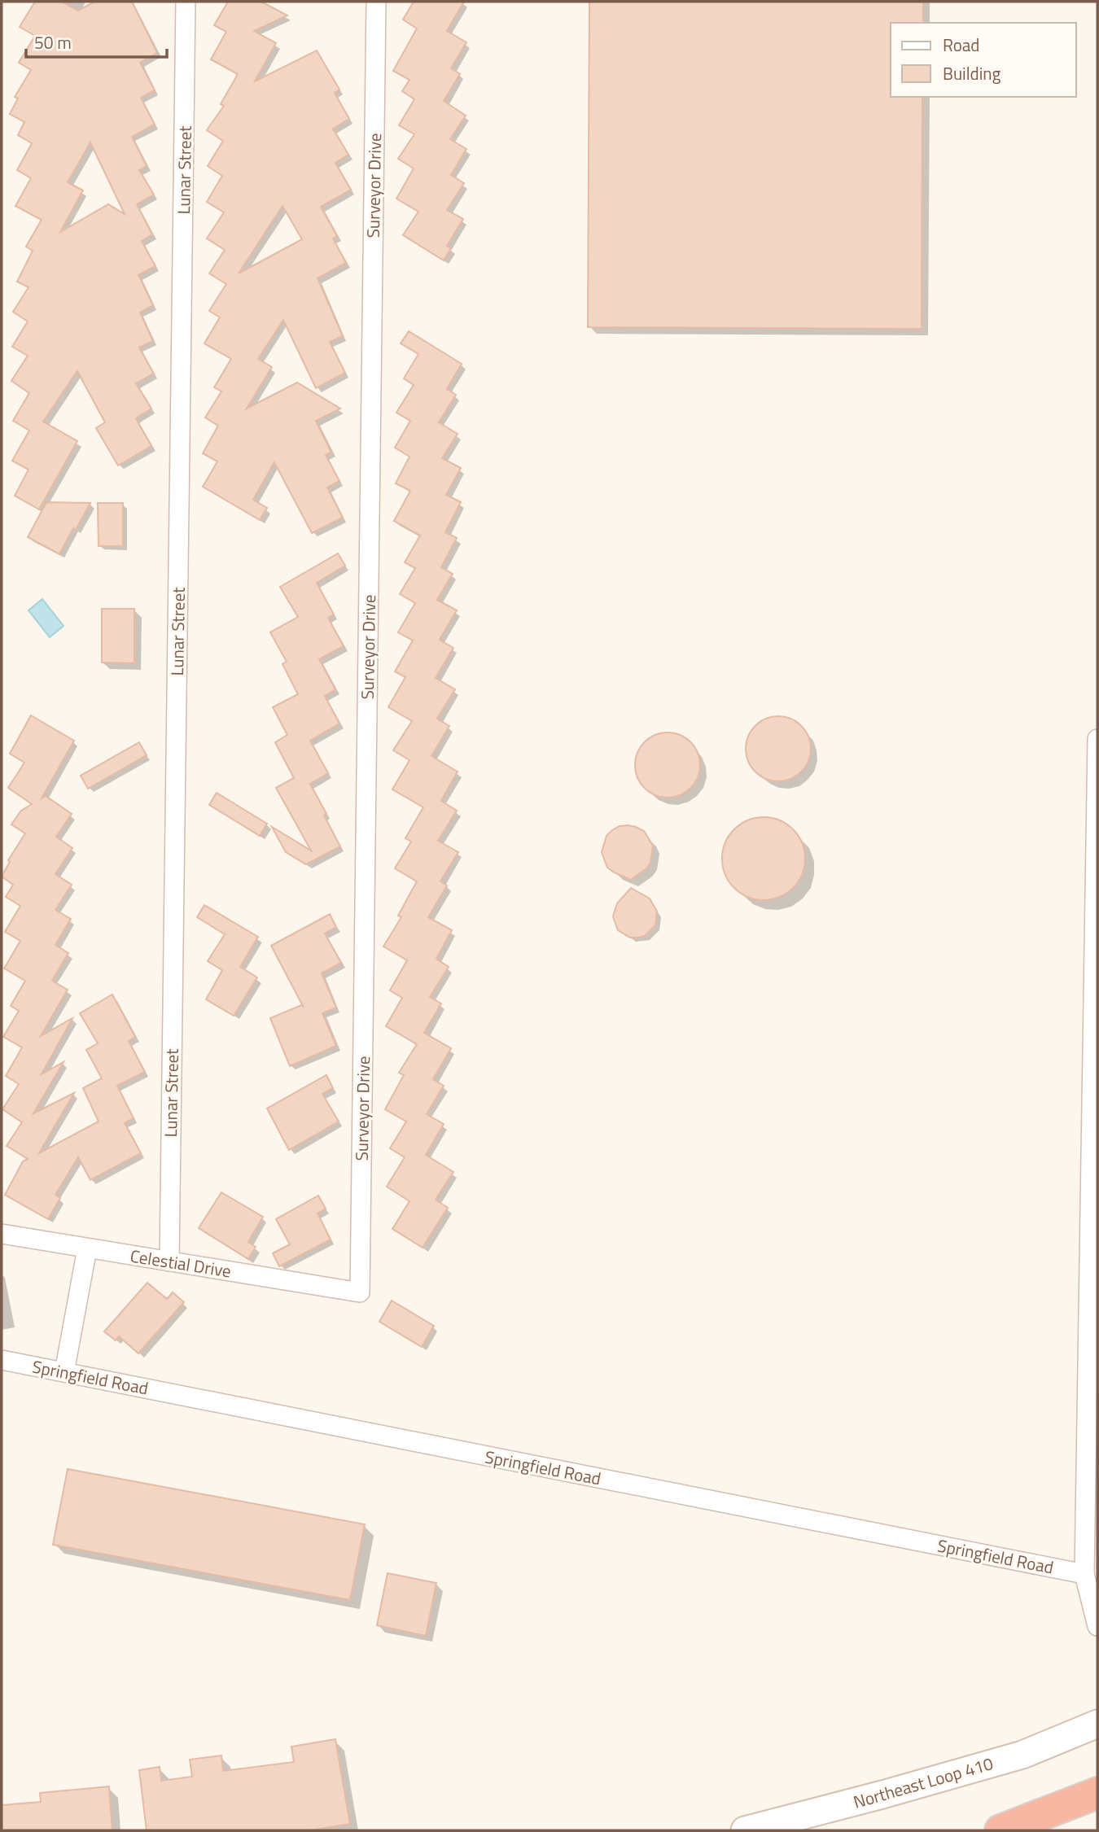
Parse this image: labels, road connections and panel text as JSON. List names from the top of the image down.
{
  "streets": {
    "main road": ["Northeast Loop 410"],
    "street": [
      "Lunar Street",
      "Surveyor Drive",
      "Celestial Drive",
      "Springfield Road"
    ]
  },
  "crossings": [
    ["Lunar Street", "Celestial Drive"],
    ["Surveyor Drive", "Celestial Drive"]
  ],
  "legend": ["Road", "Building"],
  "scale_bar": "50 m"
}
